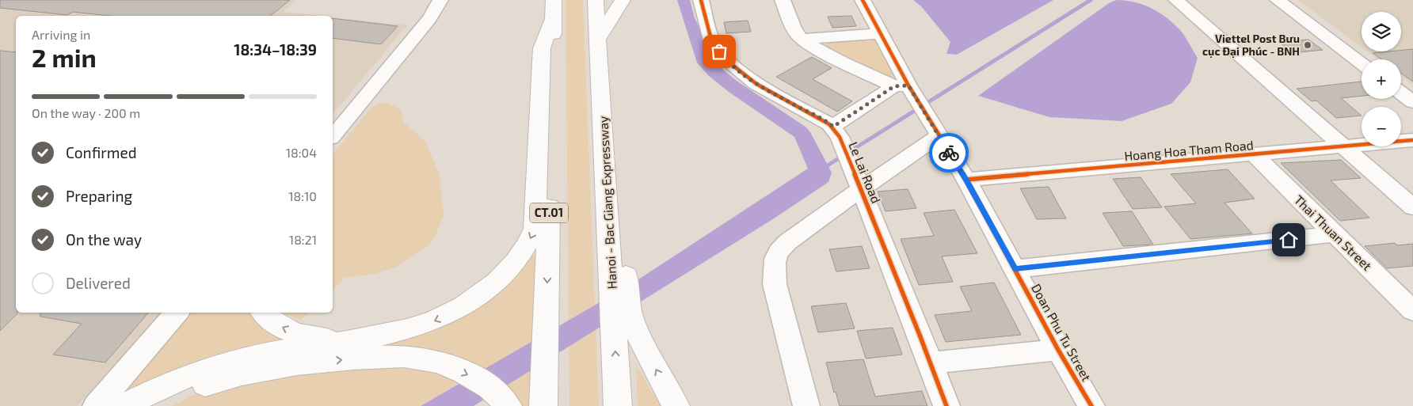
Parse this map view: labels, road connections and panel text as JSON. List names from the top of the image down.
{
  "streets": {
    "highway": ["Hanoi - Bac Giang Expressway", "CT.01"],
    "street": [
      "Hoang Hoa Tham Road",
      "Le Lai Road",
      "Thai Thuan Street",
      "Doan Phu Tu Street"
    ]
  },
  "crossings": [
    ["Hoang Hoa Tham Road", "Thai Thuan Street"],
    ["Hoang Hoa Tham Road", "Doan Phu Tu Street"]
  ],
  "places": ["Viettel Post Bưu cục Đại Phúc - BNH"],
  "page": {
    "map_buttons": ["+", "−"],
    "heading": ["2 min", "Arriving in", "18:34–18:39"],
    "bar": "On the way · 200 m",
    "list": [
      ["Confirmed", "18:04"],
      ["Preparing", "18:10"],
      ["On the way", "18:21"],
      "Delivered"
    ]
  }
}
